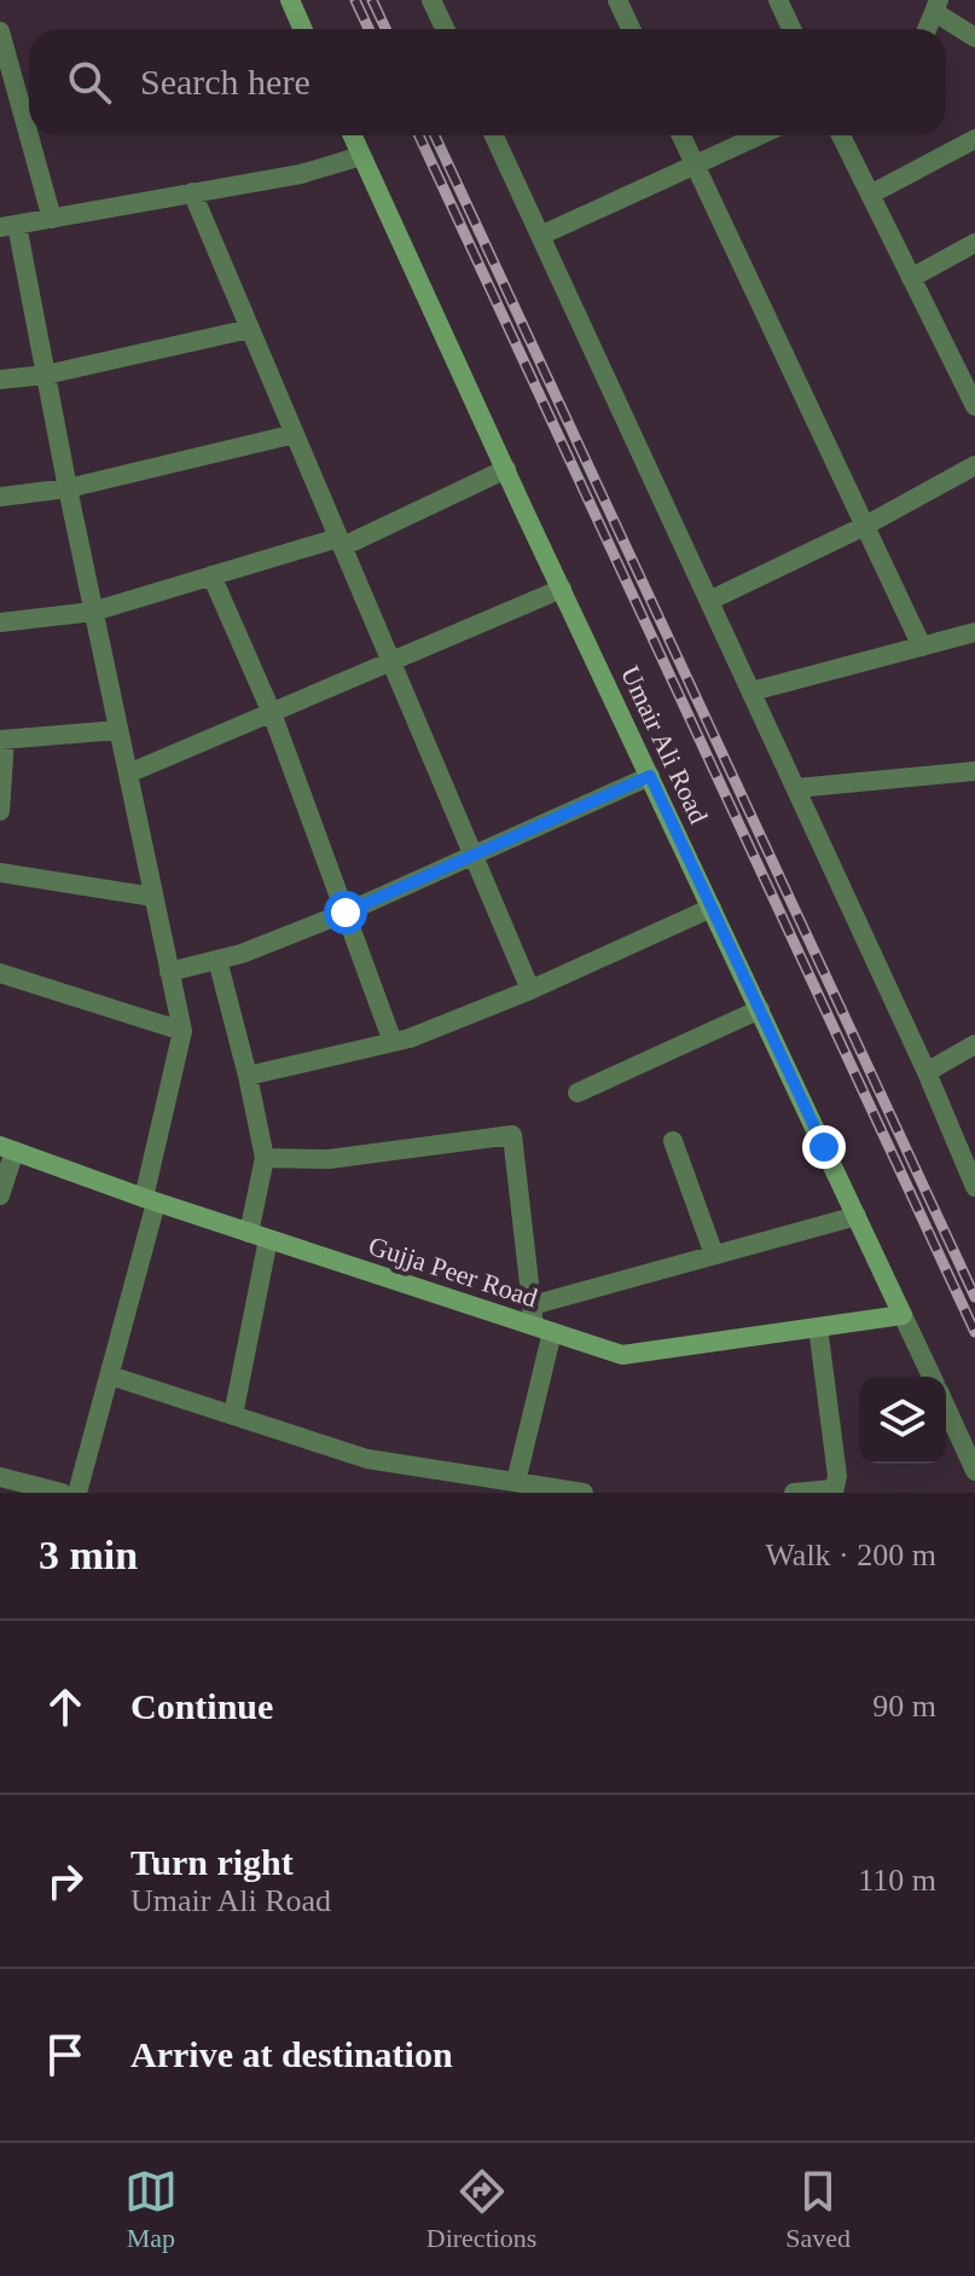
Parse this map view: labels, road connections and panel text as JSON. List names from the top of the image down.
{
  "streets": {
    "street": ["Umair Ali Road", "Gujja Peer Road"]
  },
  "crossings": [
    ["Umair Ali Road", "Gujja Peer Road"]
  ],
  "page": {
    "search": "Search here",
    "heading": ["3 min", "Walk · 200 m"],
    "list": [
      ["Continue", "90 m"],
      ["Turn right", "Umair Ali Road", "110 m"],
      "Arrive at destination"
    ],
    "nav": ["Map", "Directions", "Saved"]
  }
}
